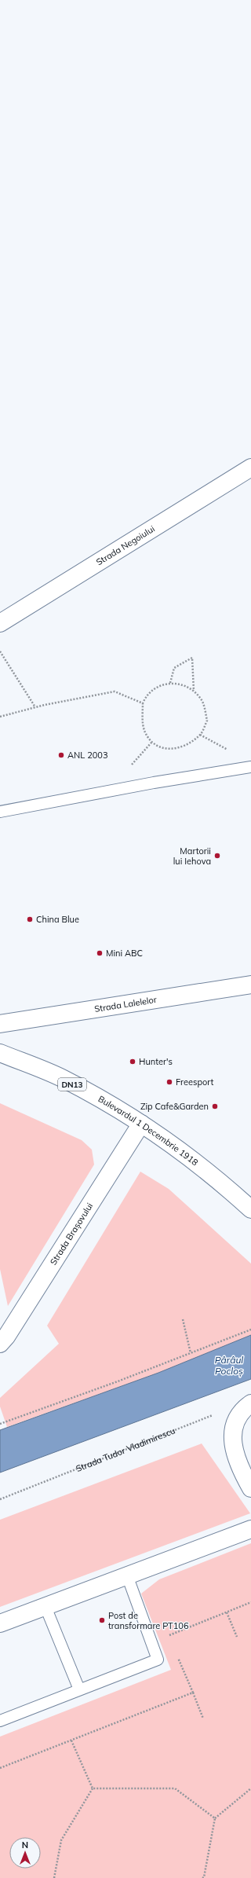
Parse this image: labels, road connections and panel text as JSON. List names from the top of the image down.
{
  "streets": {
    "street": [
      "Strada Negoiului",
      "Strada Lalelelor",
      "DN13",
      "Bulevardul 1 Decembrie 1918",
      "Strada Brașovului"
    ],
    "path": ["Strada Tudor Vladimirescu"]
  },
  "crossings": [
    ["Bulevardul 1 Decembrie 1918", "Strada Brașovului"]
  ],
  "water": ["Pârâul Pocloș"],
  "places": [
    "ANL 2003",
    "Martorii lui Iehova",
    "China Blue",
    "Mini ABC",
    "Hunter's",
    "Freesport",
    "Zip Cafe&Garden",
    "Post de transformare PT106"
  ],
  "north": "top"
}
